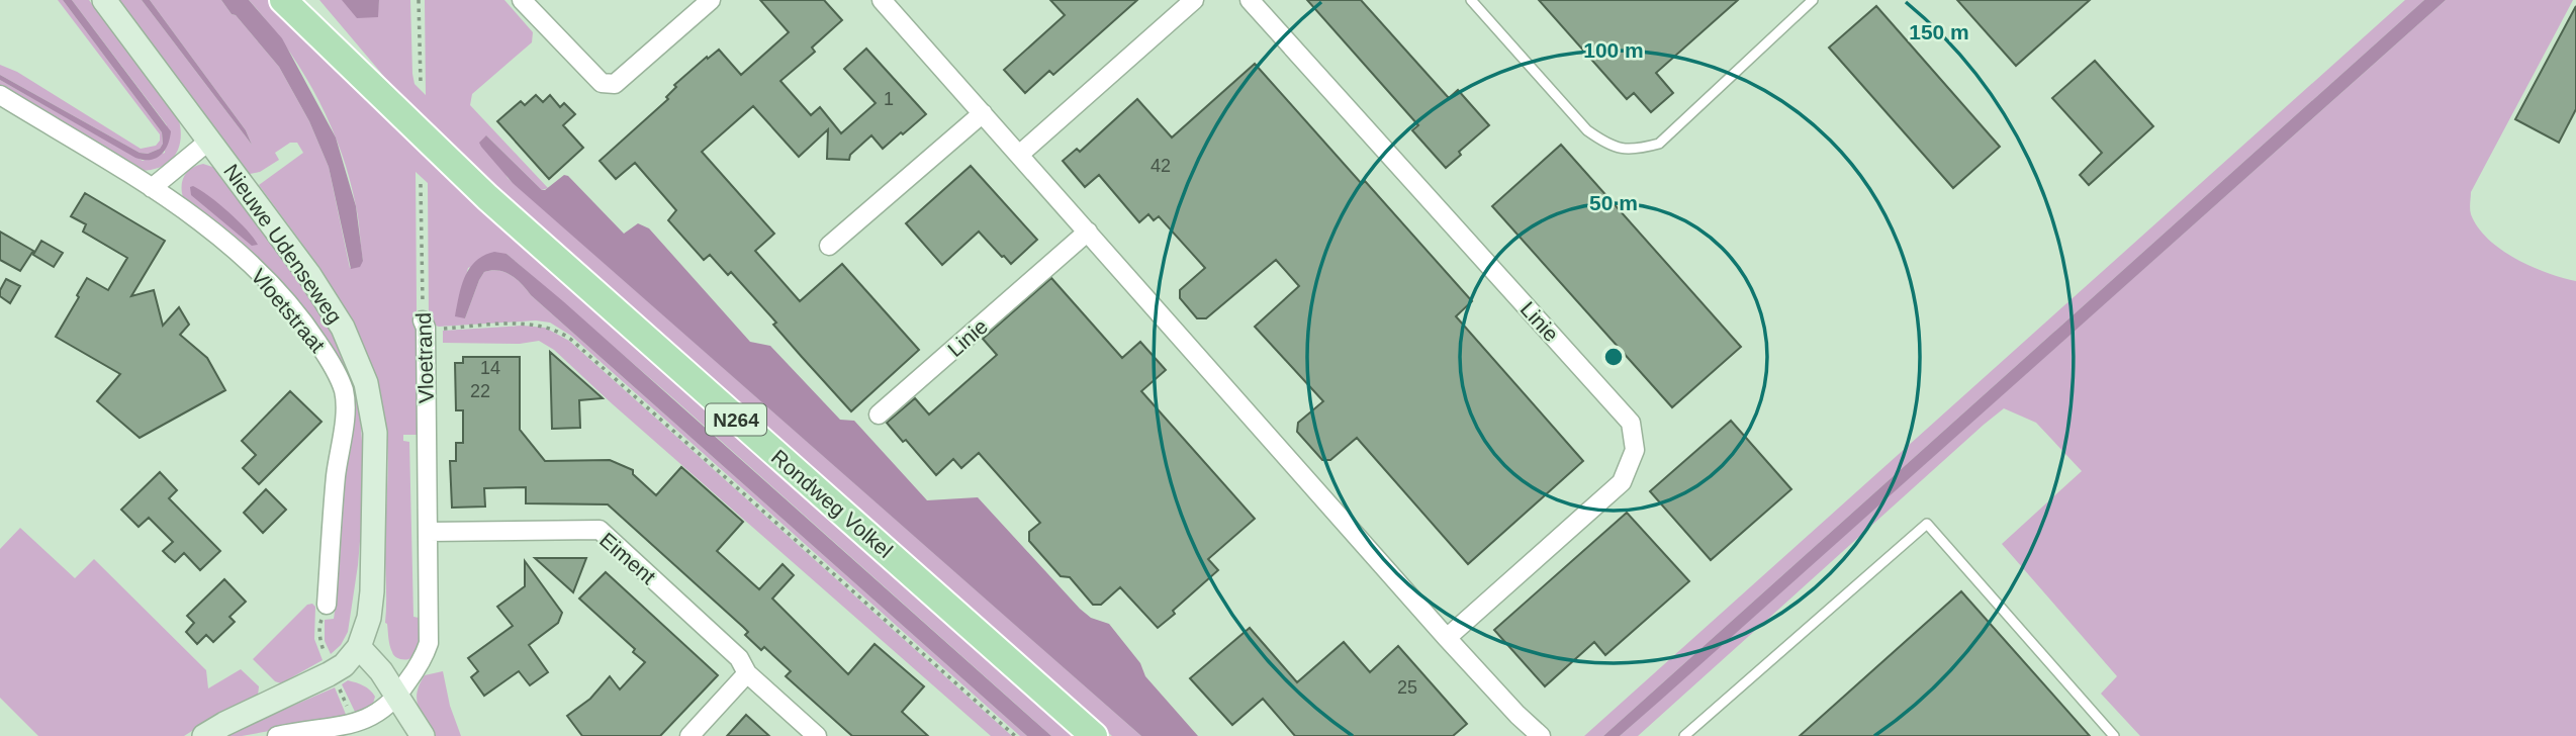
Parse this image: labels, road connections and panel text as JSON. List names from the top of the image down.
{
  "streets": {
    "main road": ["N264", "Rondweg Volkel"],
    "street": [
      "Nieuwe Udenseweg",
      "Vloetstraat",
      "Linie",
      "Vloetrand",
      "Eiment"
    ]
  },
  "crossings": [
    ["Vloetrand", "Eiment"]
  ],
  "house_numbers": [
    "1",
    "42",
    "14",
    "22",
    "25"
  ],
  "rings": ["150 m", "100 m", "50 m"]
}
